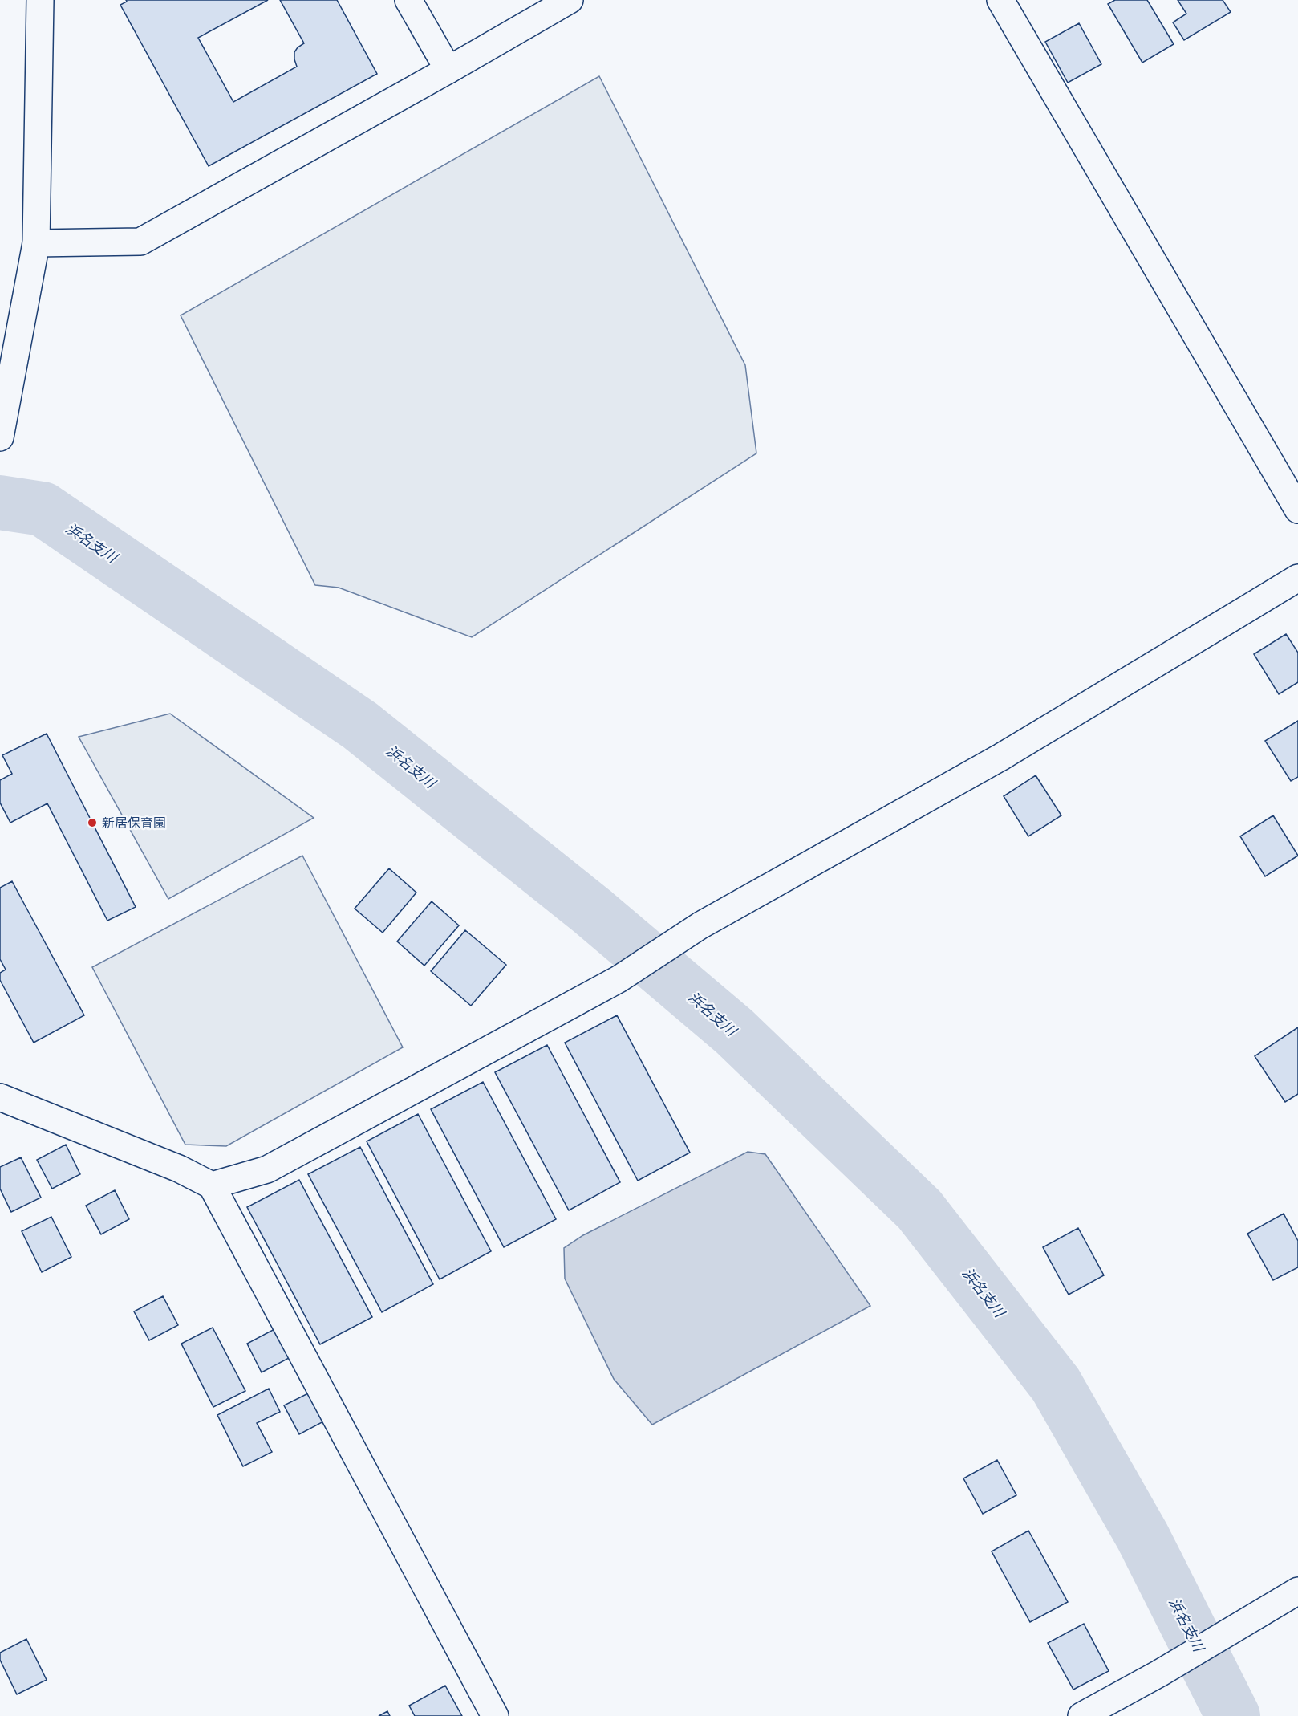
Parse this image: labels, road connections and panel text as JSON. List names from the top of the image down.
{
  "water": ["浜名支川"],
  "places": ["新居保育園"]
}
